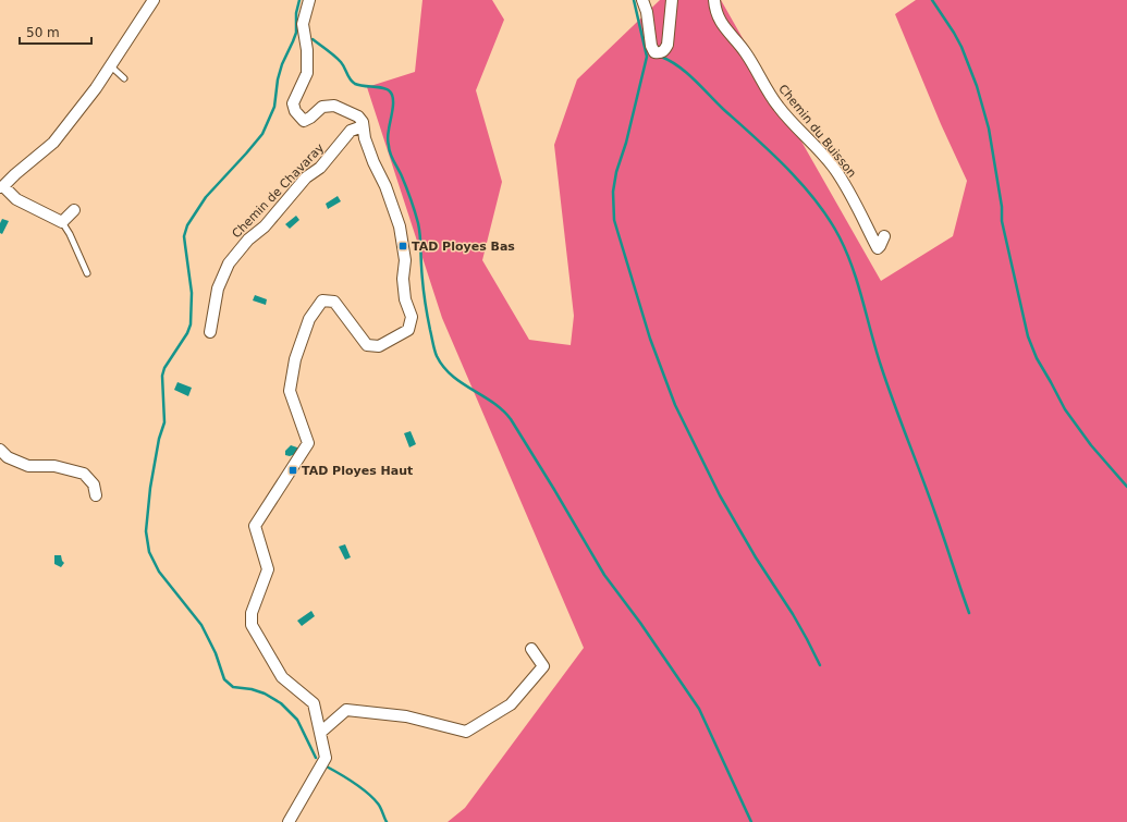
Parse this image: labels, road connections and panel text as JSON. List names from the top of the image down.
{
  "streets": {
    "street": ["Chemin du Buisson", "Chemin de Chavaray"]
  },
  "places": {
    "transit": ["TAD Ployes Bas", "TAD Ployes Haut"]
  },
  "scale_bar": "50 m"
}
